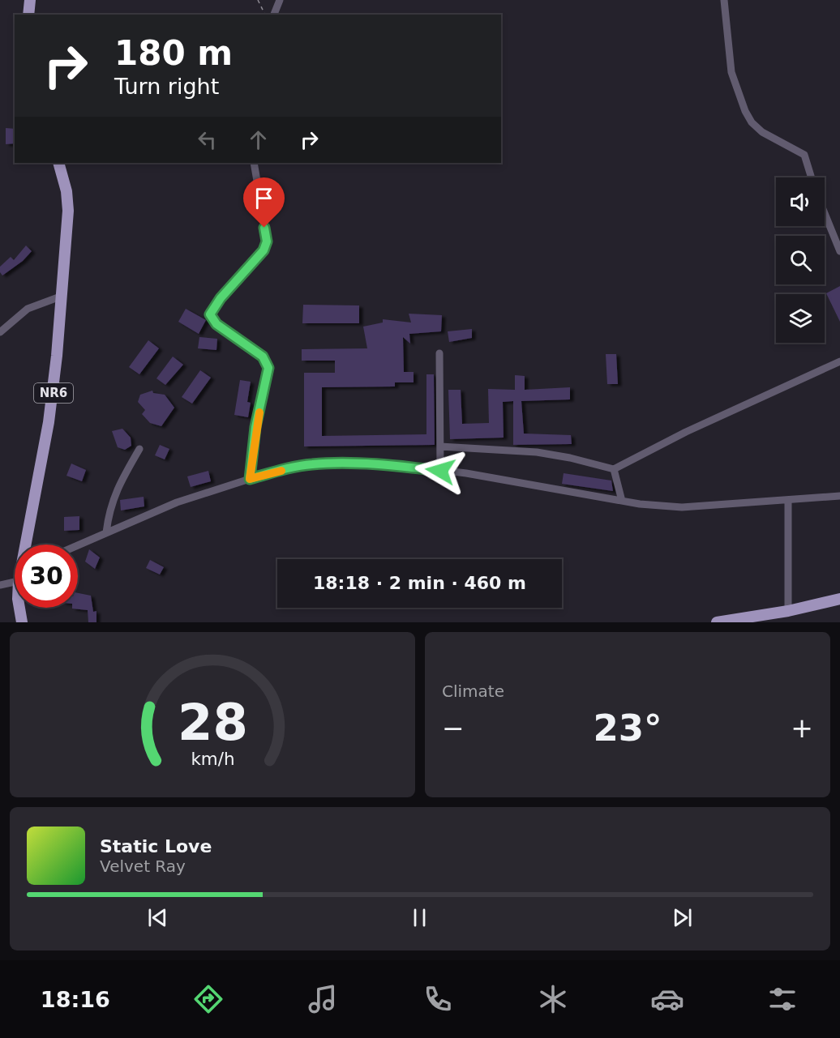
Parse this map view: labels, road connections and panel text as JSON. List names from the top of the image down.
{
  "streets": {
    "main road": ["NR6"]
  },
  "page": {
    "turn": ["180 m", "Turn right"],
    "limit": "30",
    "trip": "18:18 · 2 min · 460 m",
    "tile": "Climate",
    "heat": ["−", "23°", "+"],
    "song": ["Static Love", "Velvet Ray"],
    "tabs": "18:16",
    "gauge": ["28", "km/h"]
  }
}
